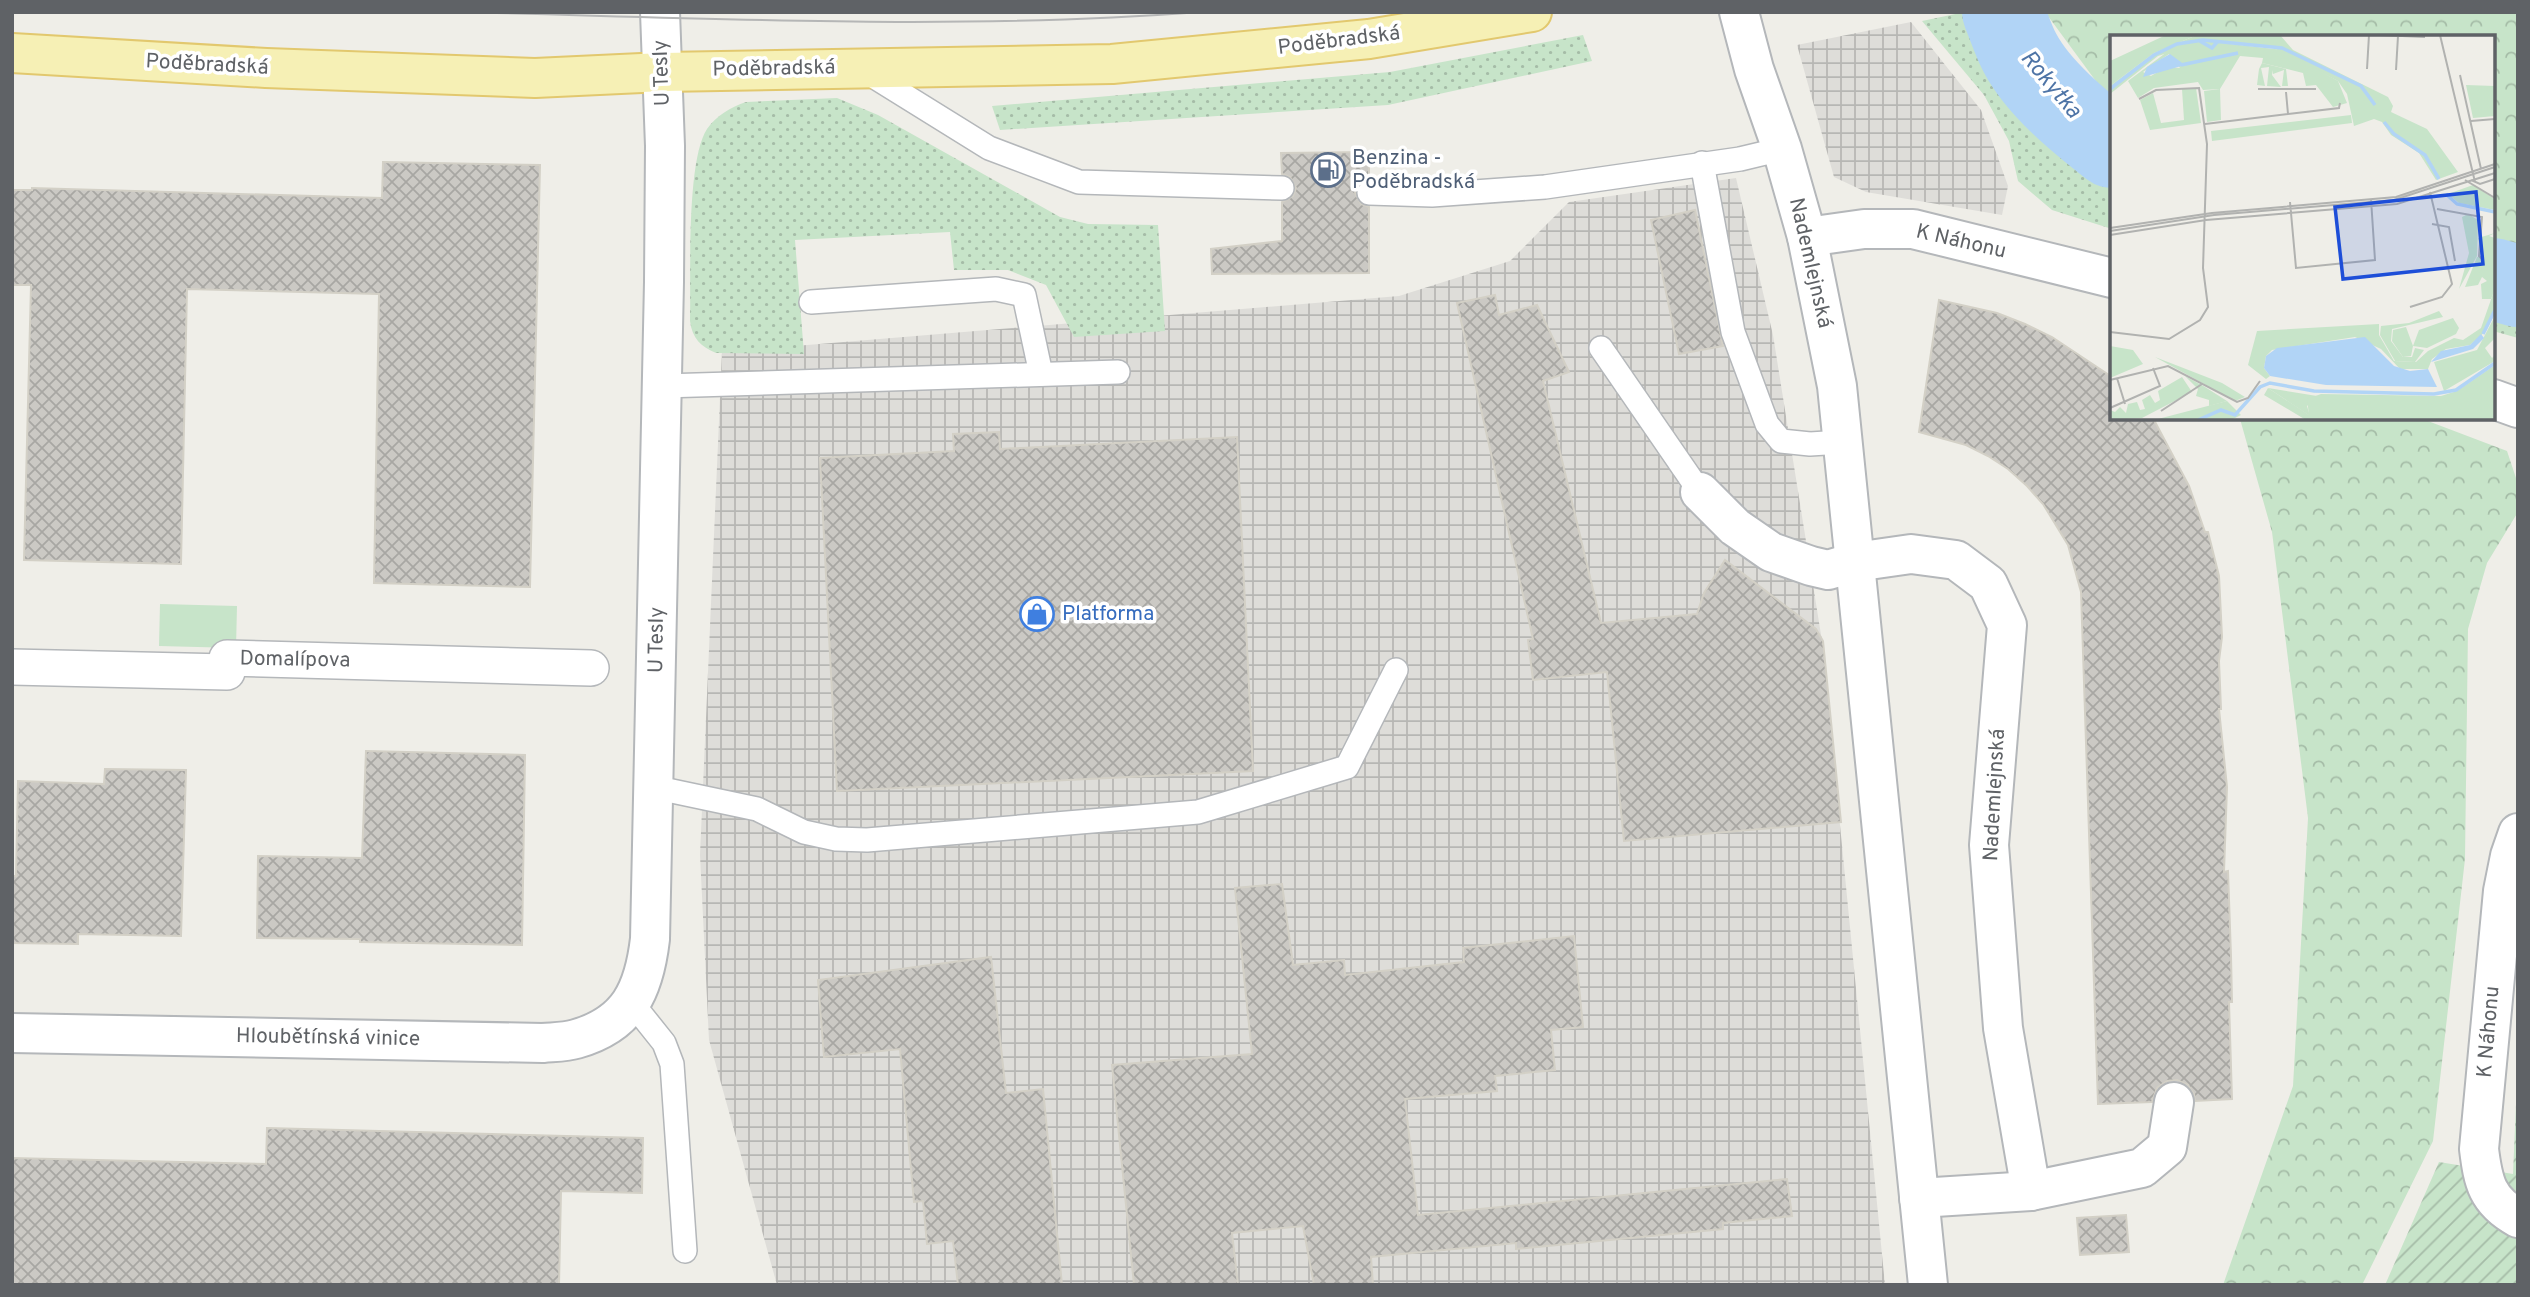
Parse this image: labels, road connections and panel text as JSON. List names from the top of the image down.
{
  "streets": {
    "main road": ["Poděbradská"],
    "street": [
      "U Tesly",
      "K Náhonu",
      "Nademlejnská",
      "Domalípova",
      "Hloubětínská vinice"
    ]
  },
  "crossings": [
    ["Poděbradská", "U Tesly"],
    ["U Tesly", "Hloubětínská vinice"],
    ["K Náhonu", "Nademlejnská"]
  ],
  "water": ["Rokytka"],
  "places": {
    "fuel station": ["Benzina - Poděbradská"],
    "shop": ["Platforma"]
  }
}
